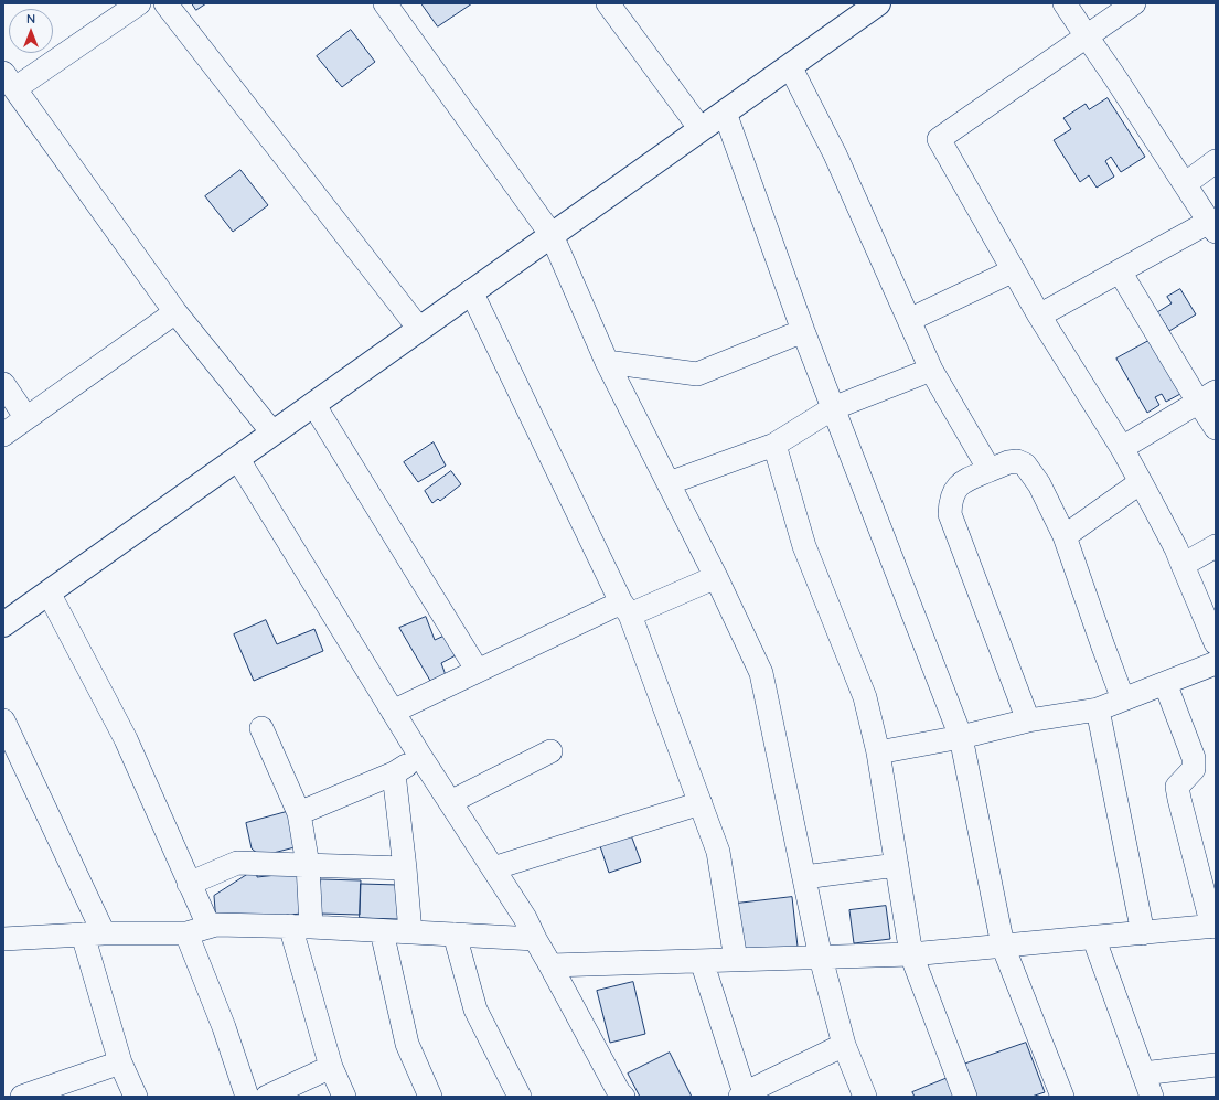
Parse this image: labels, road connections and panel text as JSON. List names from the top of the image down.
{
  "north": "top"
}
